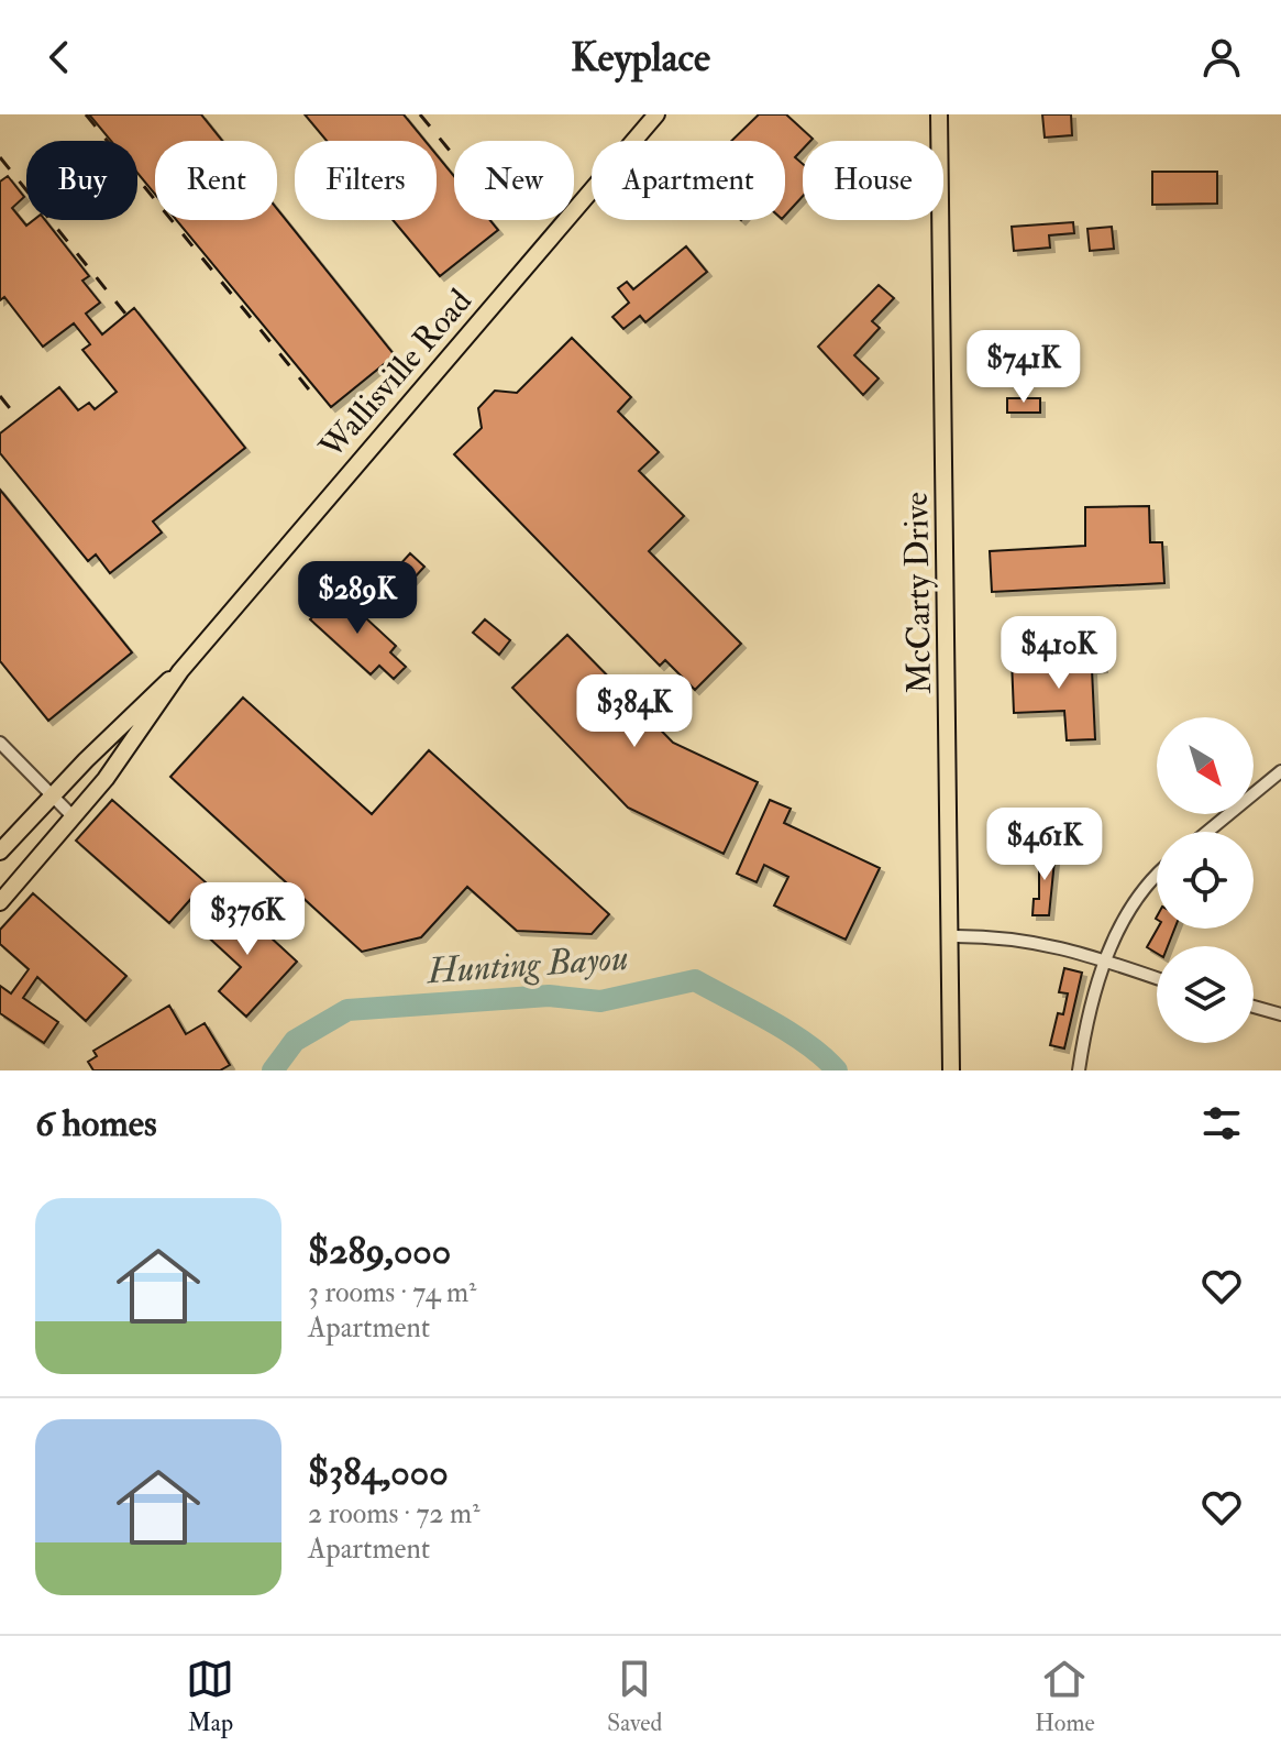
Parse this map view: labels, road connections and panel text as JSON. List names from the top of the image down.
{
  "streets": {
    "main road": ["Wallisville Road", "McCarty Drive"]
  },
  "water": ["Hunting Bayou"],
  "north": "bottom right",
  "page": {
    "header": "Keyplace",
    "chip": [
      "Buy",
      "Rent",
      "Filters",
      "New",
      "Apartment",
      "House"
    ],
    "price": [
      "$741K",
      "$289K",
      "$410K",
      "$384K",
      "$461K",
      "$376K"
    ],
    "heading": "6 homes",
    "list": [
      {
        "name": "$289,000",
        "note": "3 rooms · 74 m² · Apartment"
      },
      {
        "name": "$384,000",
        "note": "2 rooms · 72 m² · Apartment"
      }
    ],
    "tabs": ["Map", "Saved", "Home"]
  }
}
